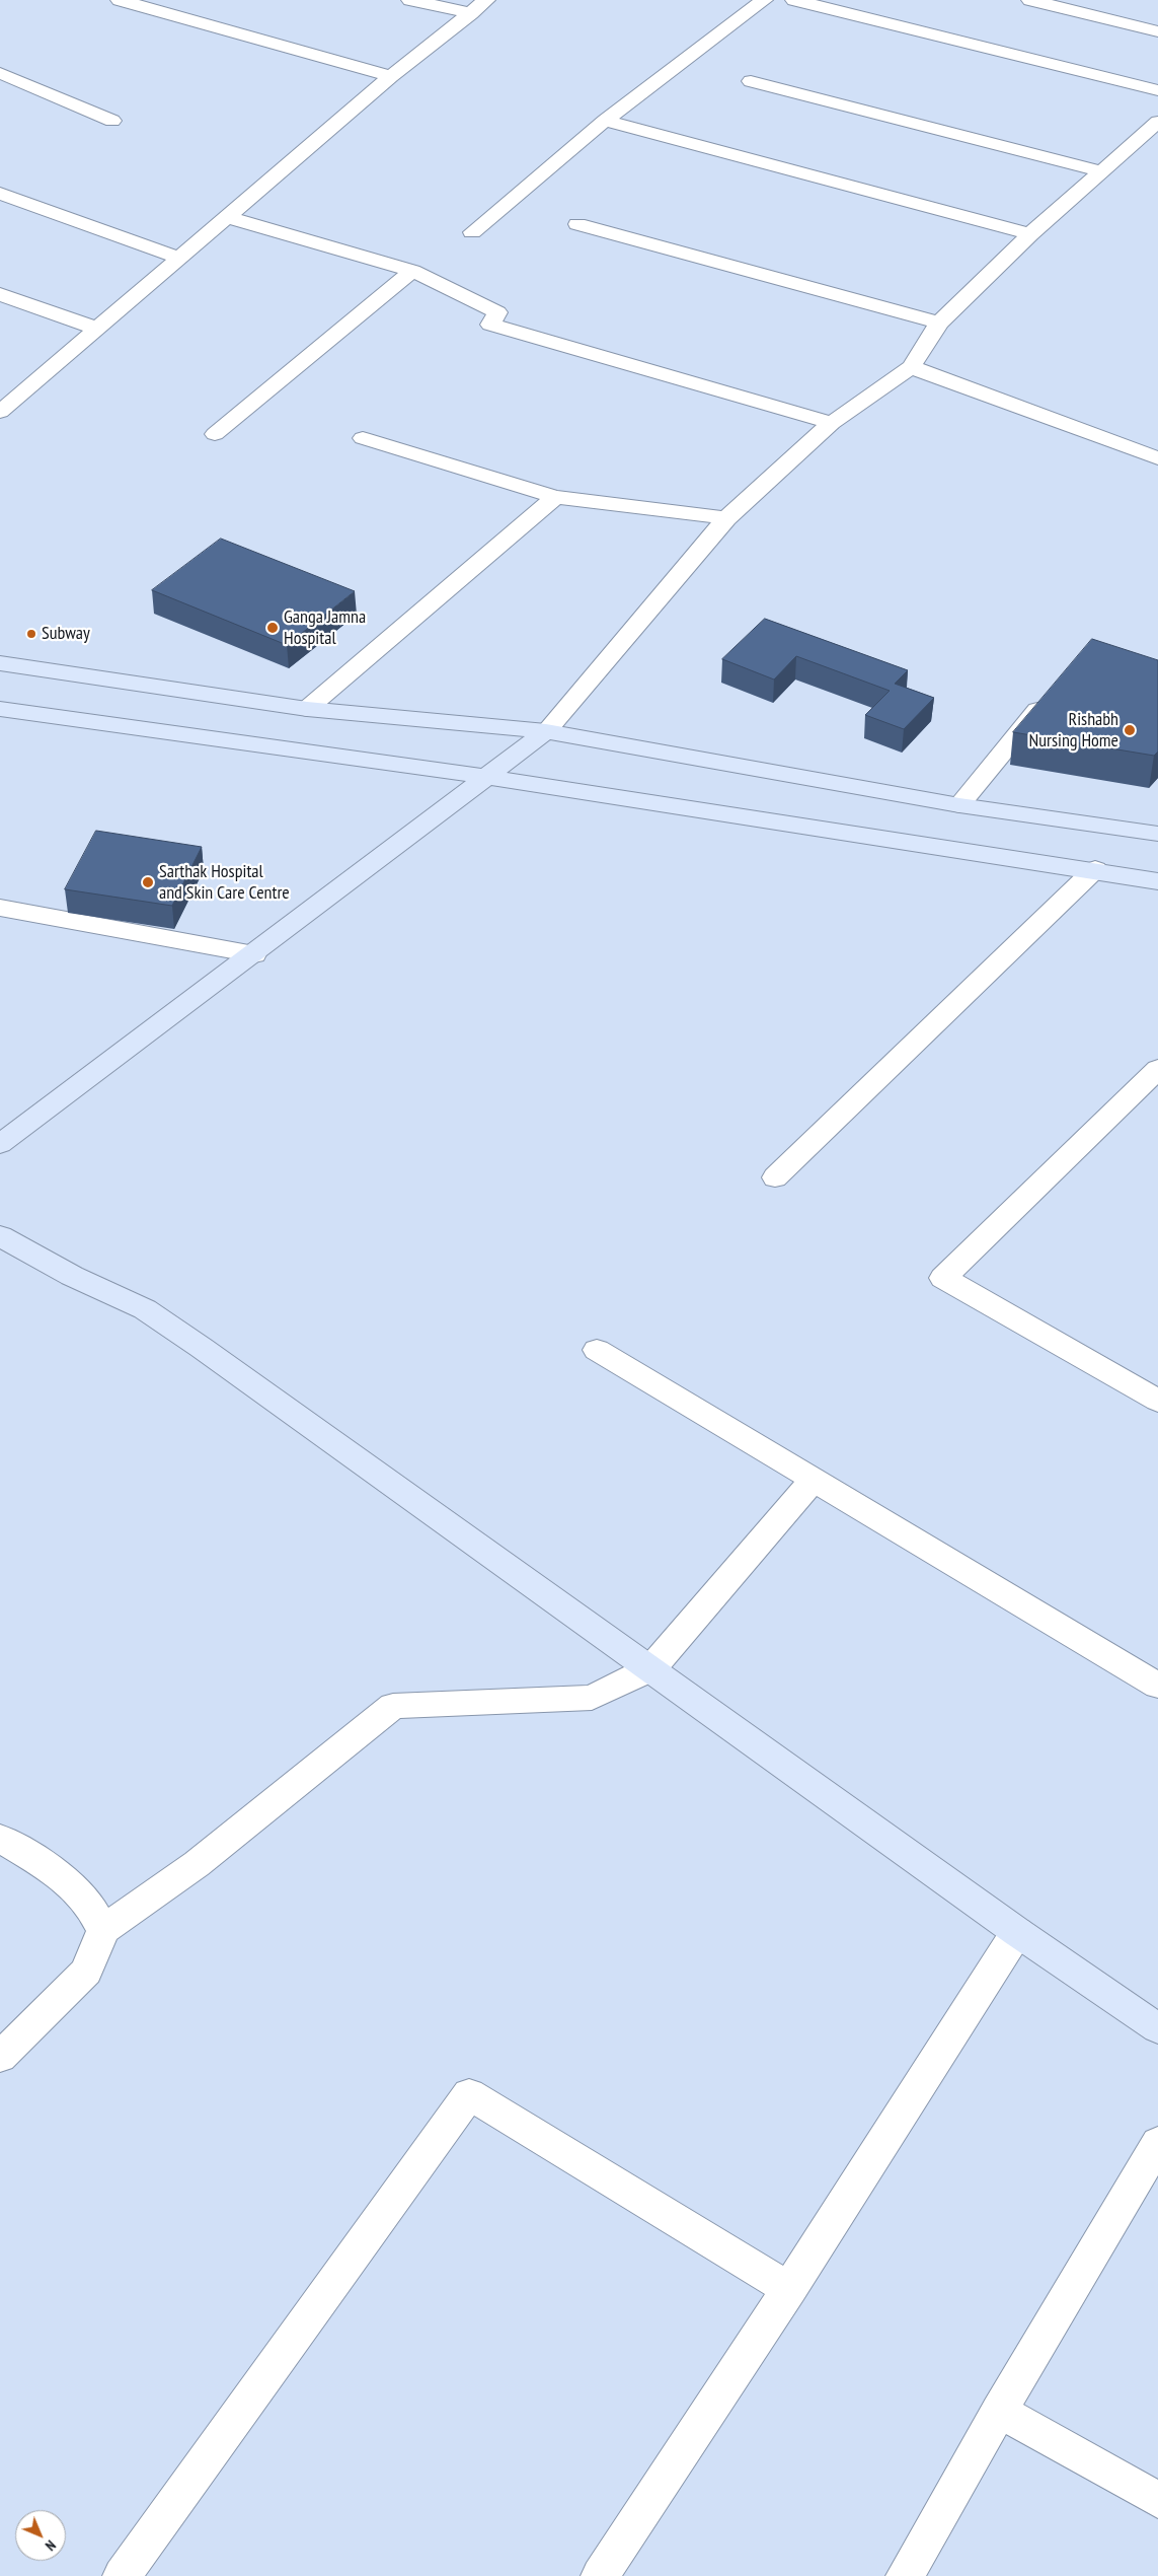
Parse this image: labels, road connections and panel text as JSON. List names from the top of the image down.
{
  "places": [
    "Ganga Jamna Hospital",
    "Subway",
    "Rishabh Nursing Home",
    "Sarthak Hospital and Skin Care Centre"
  ],
  "north": "bottom right"
}
